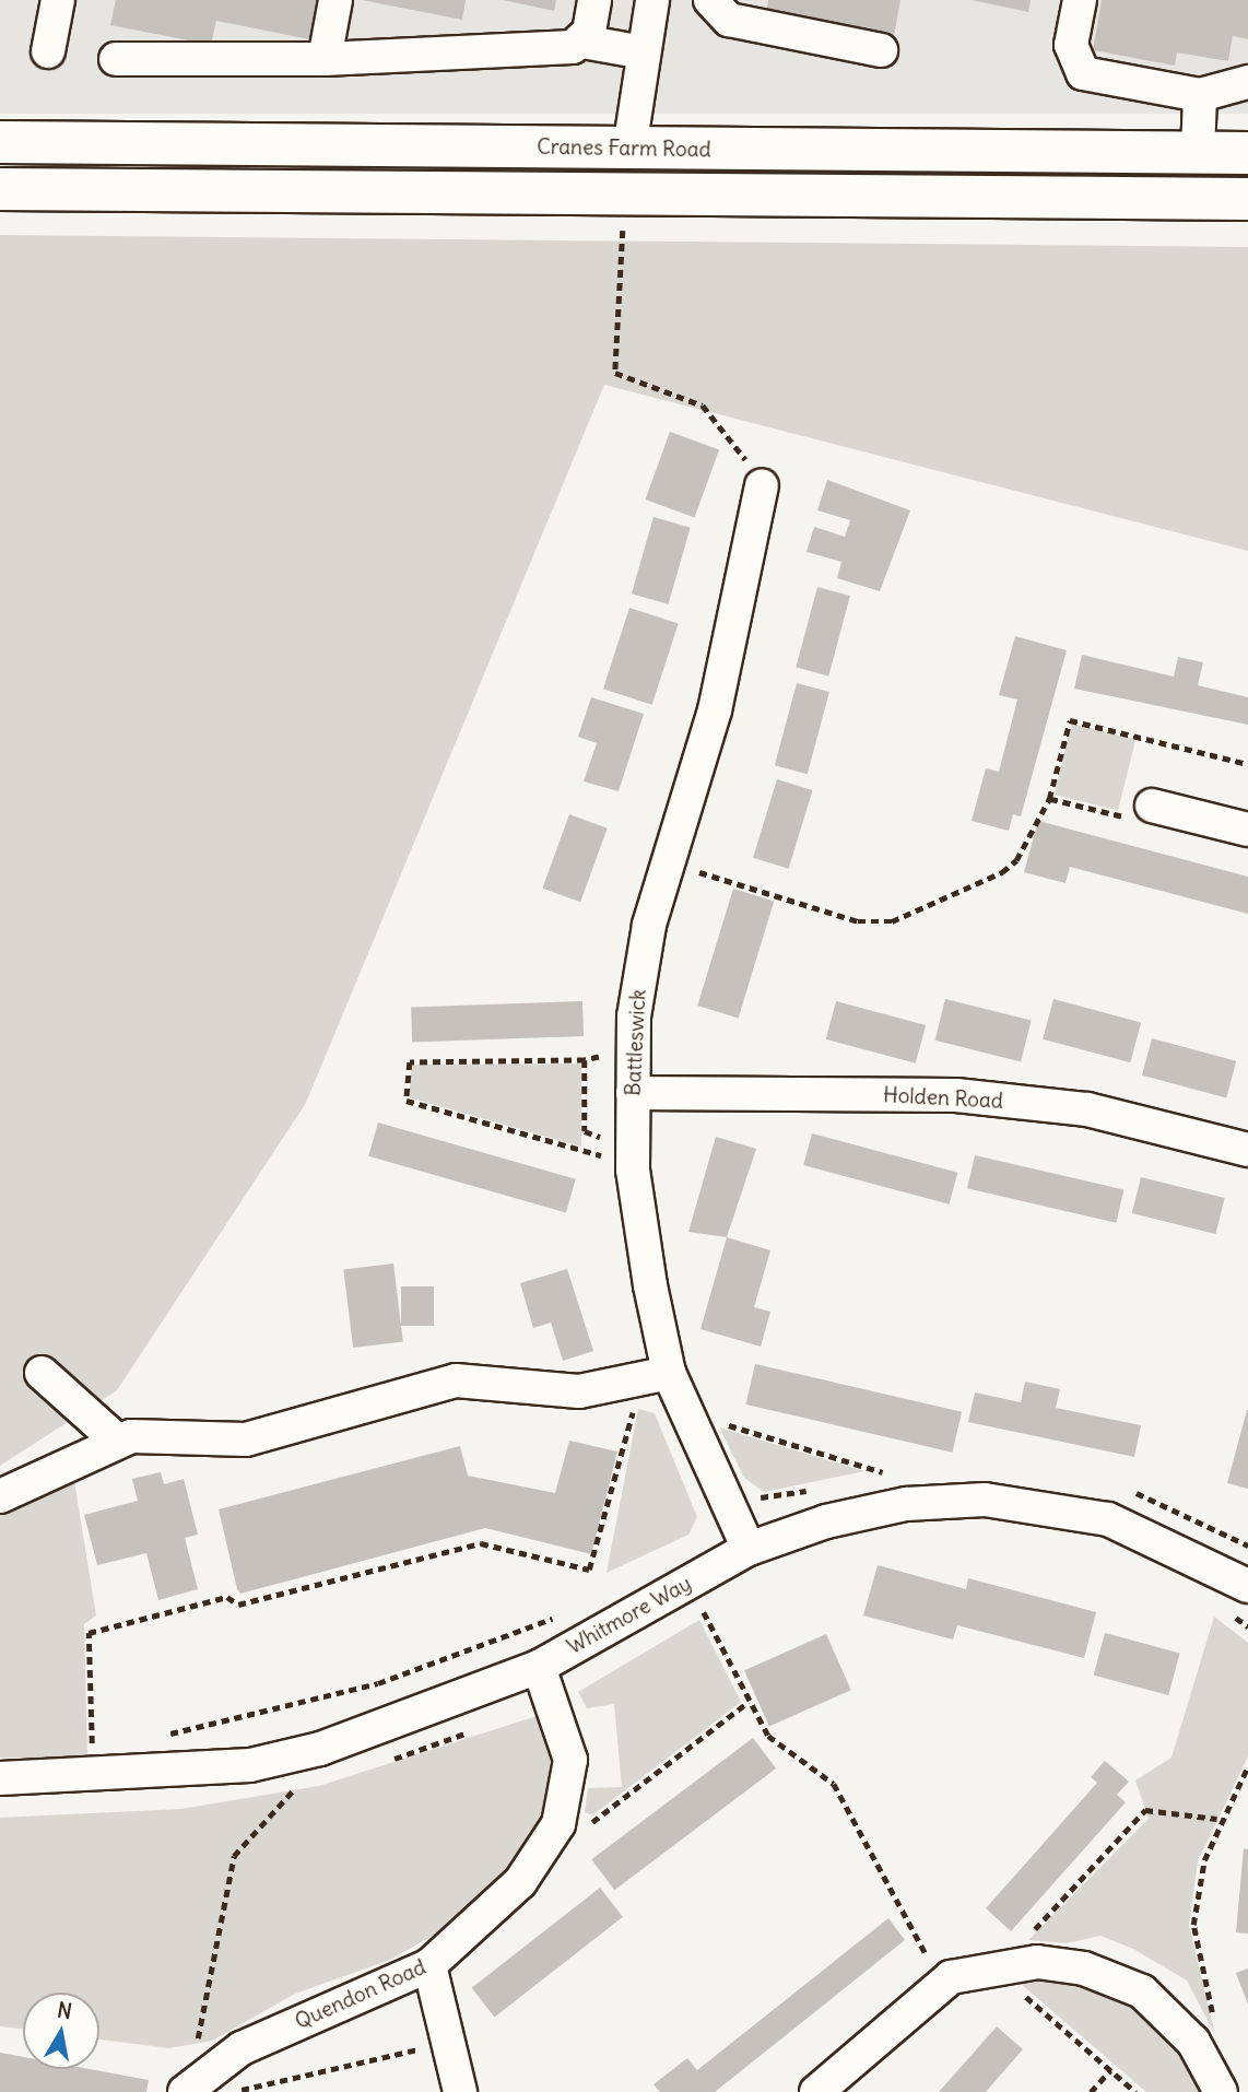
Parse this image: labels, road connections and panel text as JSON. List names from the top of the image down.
{
  "streets": {
    "main road": ["Cranes Farm Road"],
    "street": [
      "Battleswick",
      "Holden Road",
      "Whitmore Way",
      "Quendon Road"
    ]
  },
  "crossings": [
    ["Battleswick", "Holden Road"],
    ["Battleswick", "Whitmore Way"],
    ["Whitmore Way", "Quendon Road"]
  ],
  "north": "top"
}
